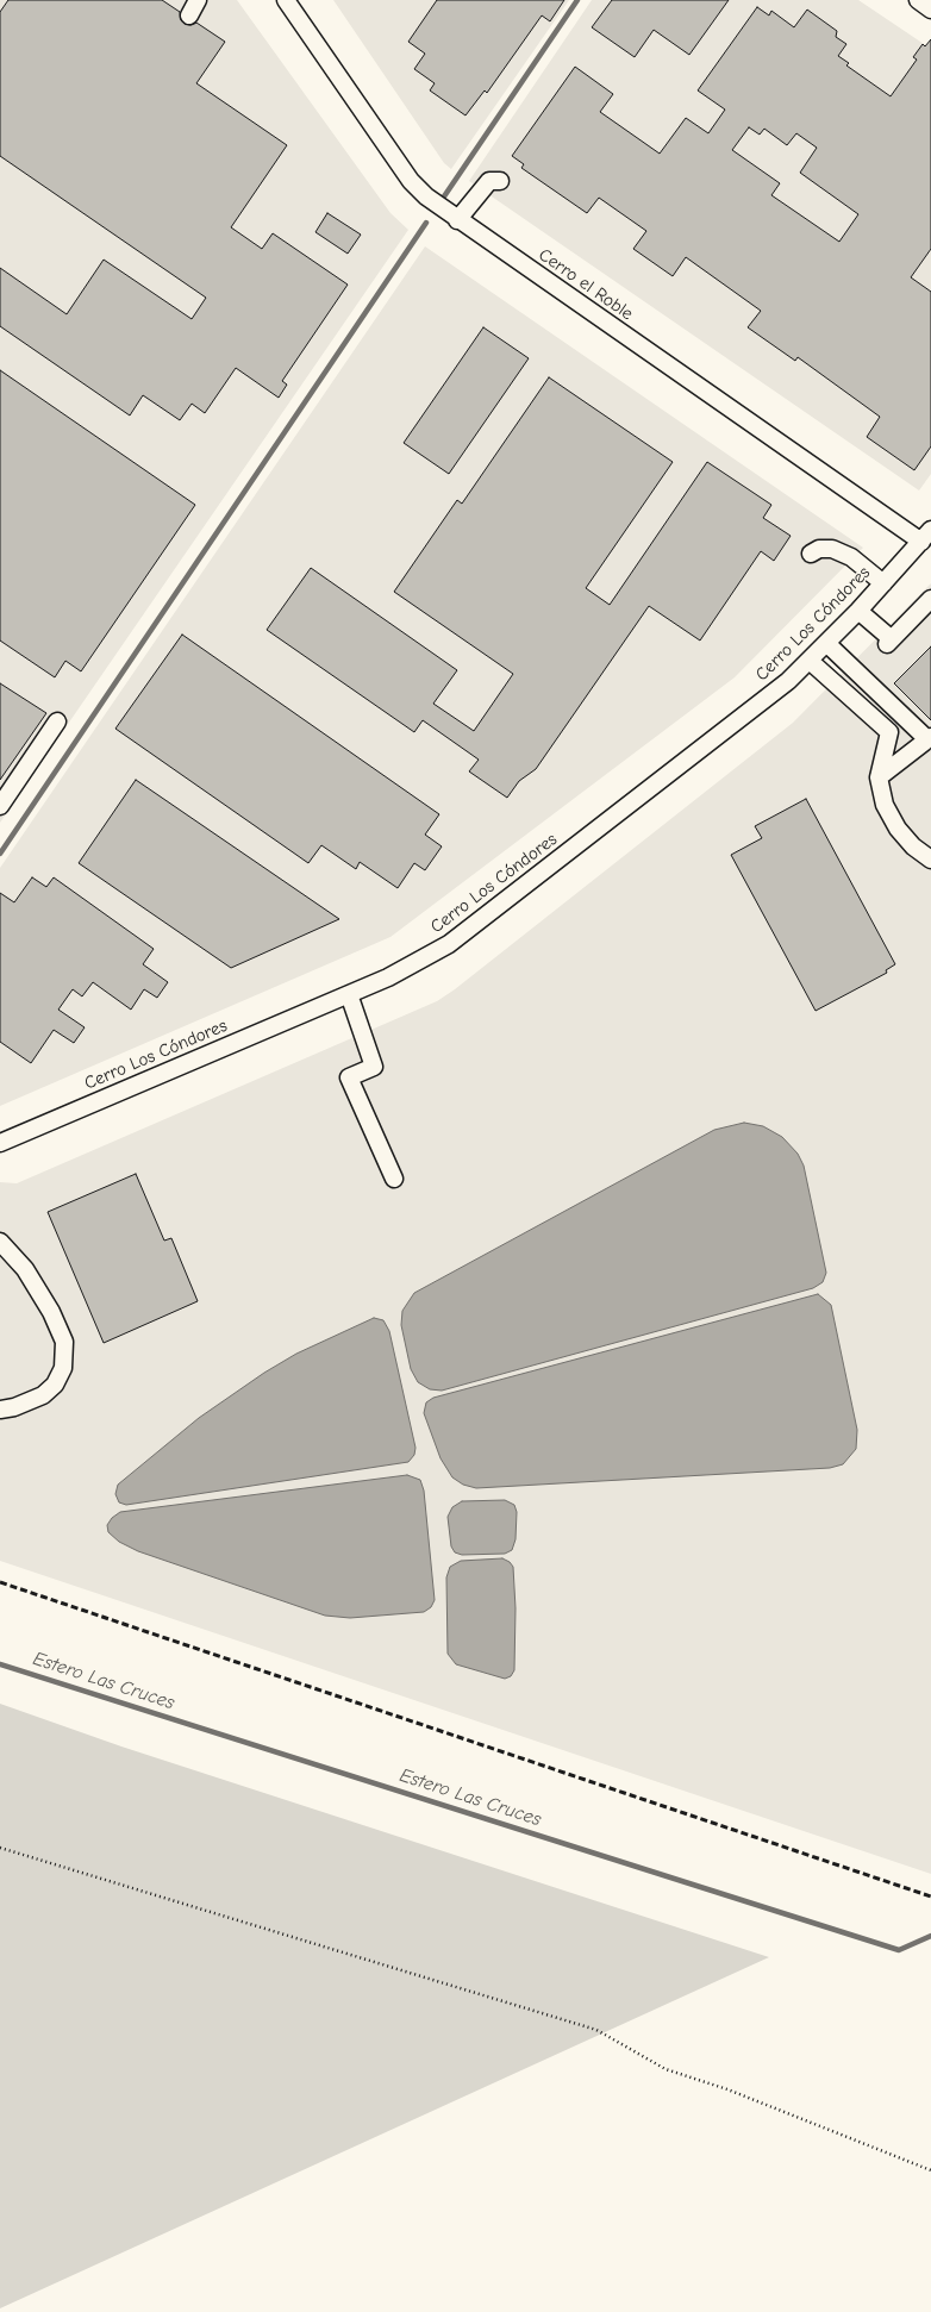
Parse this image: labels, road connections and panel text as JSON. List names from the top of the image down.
{
  "streets": {
    "street": ["Cerro el Roble", "Cerro Los Cóndores"]
  },
  "crossings": [
    ["Cerro el Roble", "Cerro Los Cóndores"]
  ],
  "water": ["Estero Las Cruces"]
}
